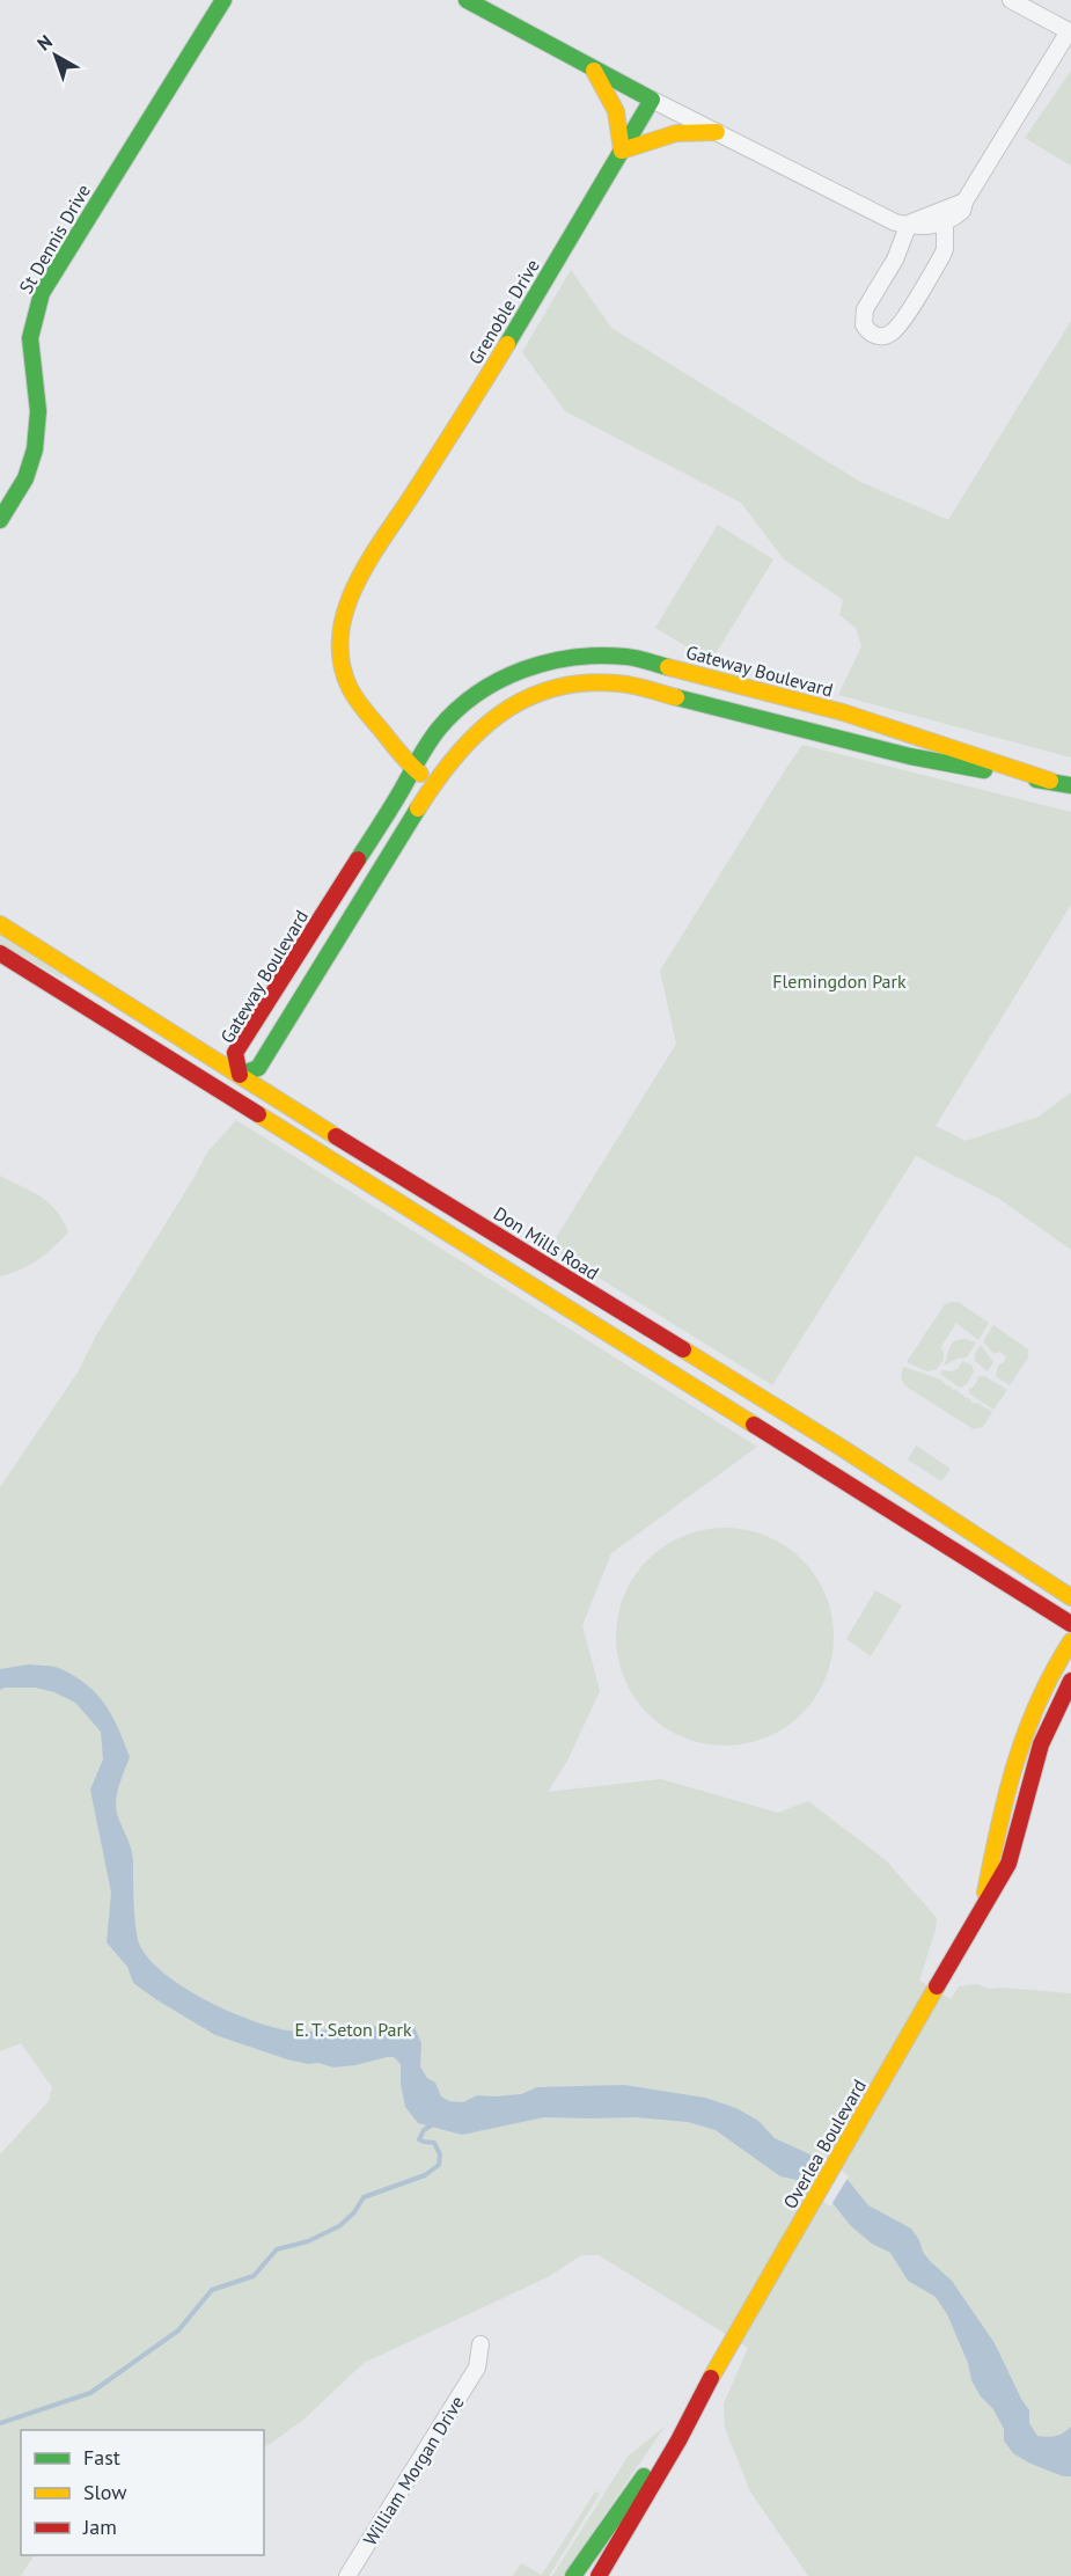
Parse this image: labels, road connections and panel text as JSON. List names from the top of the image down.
{
  "streets": {
    "main road": [
      "St Dennis Drive",
      "Grenoble Drive",
      "Gateway Boulevard",
      "Don Mills Road",
      "Overlea Boulevard"
    ],
    "street": ["William Morgan Drive"]
  },
  "crossings": [
    ["Grenoble Drive", "Gateway Boulevard"],
    ["Gateway Boulevard", "Don Mills Road"]
  ],
  "parks": ["Flemingdon Park", "E. T. Seton Park"],
  "legend": ["Fast", "Slow", "Jam"],
  "north": "top left"
}
